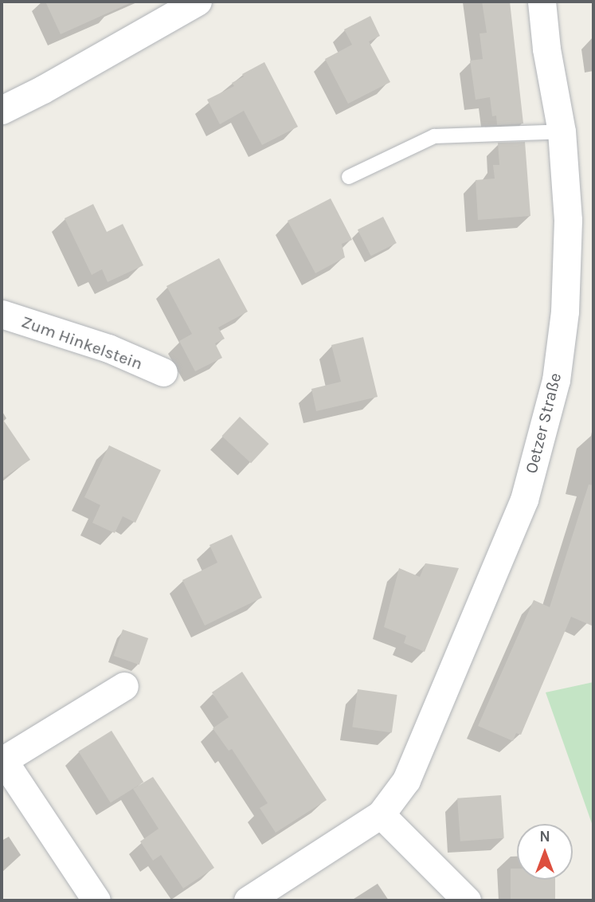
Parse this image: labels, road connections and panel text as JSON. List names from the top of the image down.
{
  "streets": {
    "street": ["Zum Hinkelstein", "Oetzer Straße"]
  },
  "north": "top"
}
